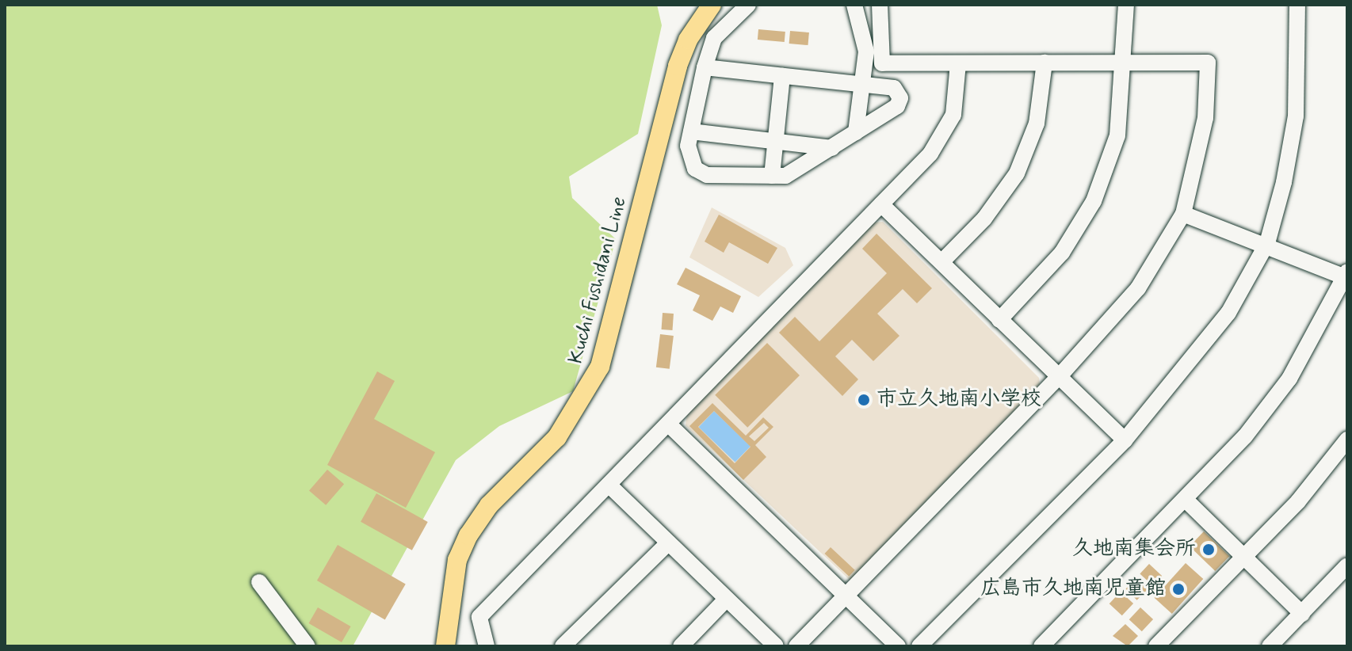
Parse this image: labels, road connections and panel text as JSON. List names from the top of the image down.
{
  "streets": {
    "main road": ["Kuchi Fushidani Line"]
  },
  "places": ["市立久地南小学校", "久地南集会所", "広島市久地南児童館"]
}
